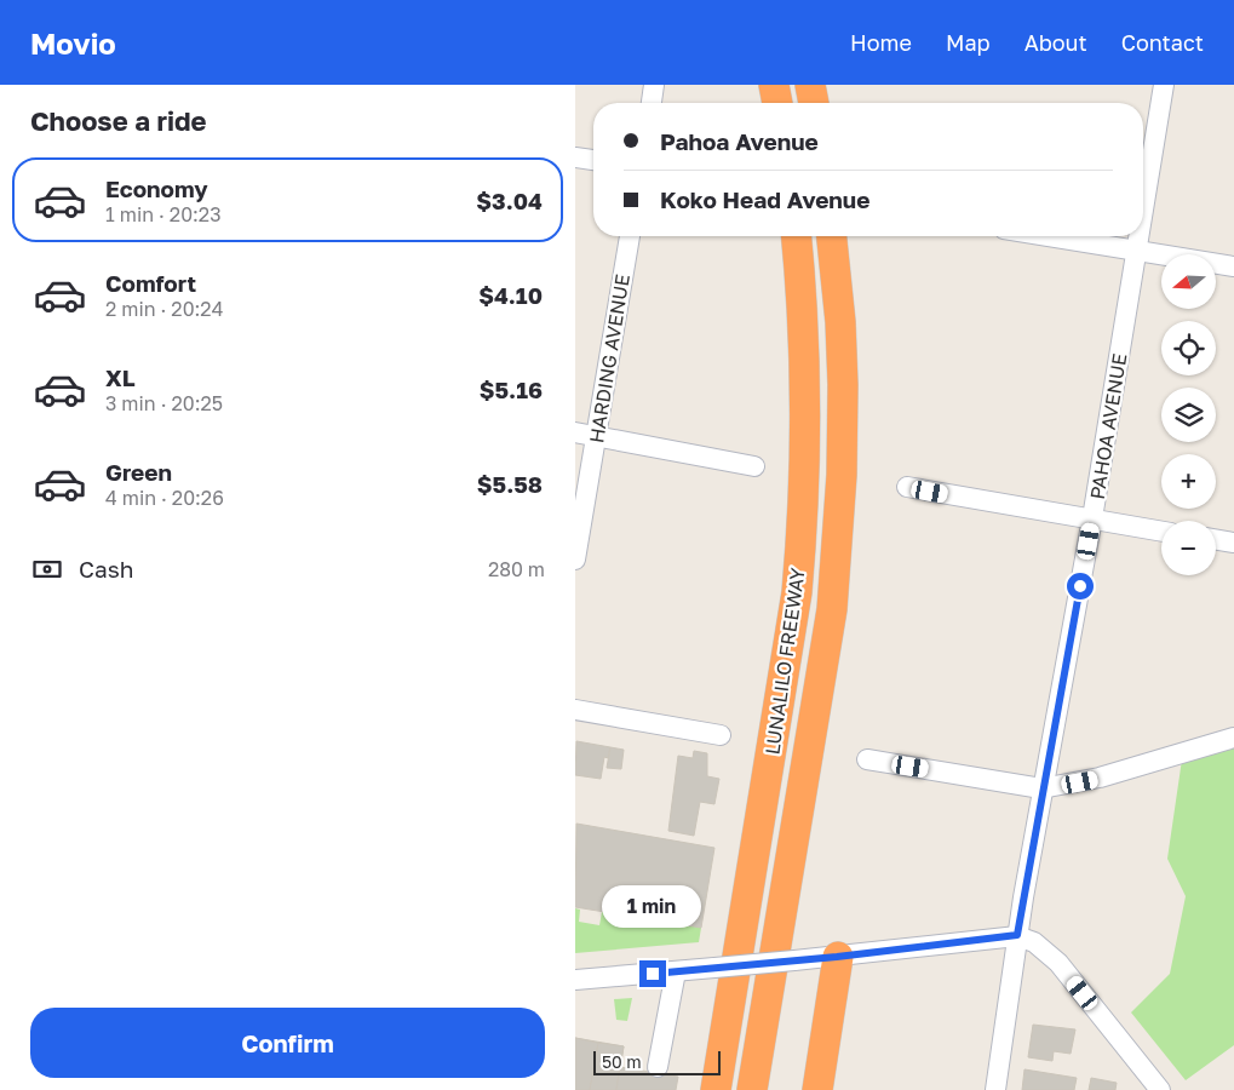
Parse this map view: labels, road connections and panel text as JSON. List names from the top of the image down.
{
  "streets": {
    "highway": ["LUNALILO FREEWAY"],
    "street": ["HARDING AVENUE", "PAHOA AVENUE"]
  },
  "scale_bar": "50 m",
  "north": "left",
  "page": {
    "header": "Movio",
    "nav": [
      "Home",
      "Map",
      "About",
      "Contact"
    ],
    "heading": "Choose a ride",
    "banner": ["Pahoa Avenue", "Koko Head Avenue"],
    "list": [
      {
        "name": "Economy",
        "note": "1 min · 20:23",
        "value": "$3.04"
      },
      {
        "name": "Comfort",
        "note": "2 min · 20:24",
        "value": "$4.10"
      },
      {
        "name": "XL",
        "note": "3 min · 20:25",
        "value": "$5.16"
      },
      {
        "name": "Green",
        "note": "4 min · 20:26",
        "value": "$5.58"
      }
    ],
    "map_buttons": ["+", "−"],
    "pay": ["Cash", "280 m"],
    "bubble": "1 min",
    "buttons": "Confirm",
    "scale": "50 m"
  }
}
